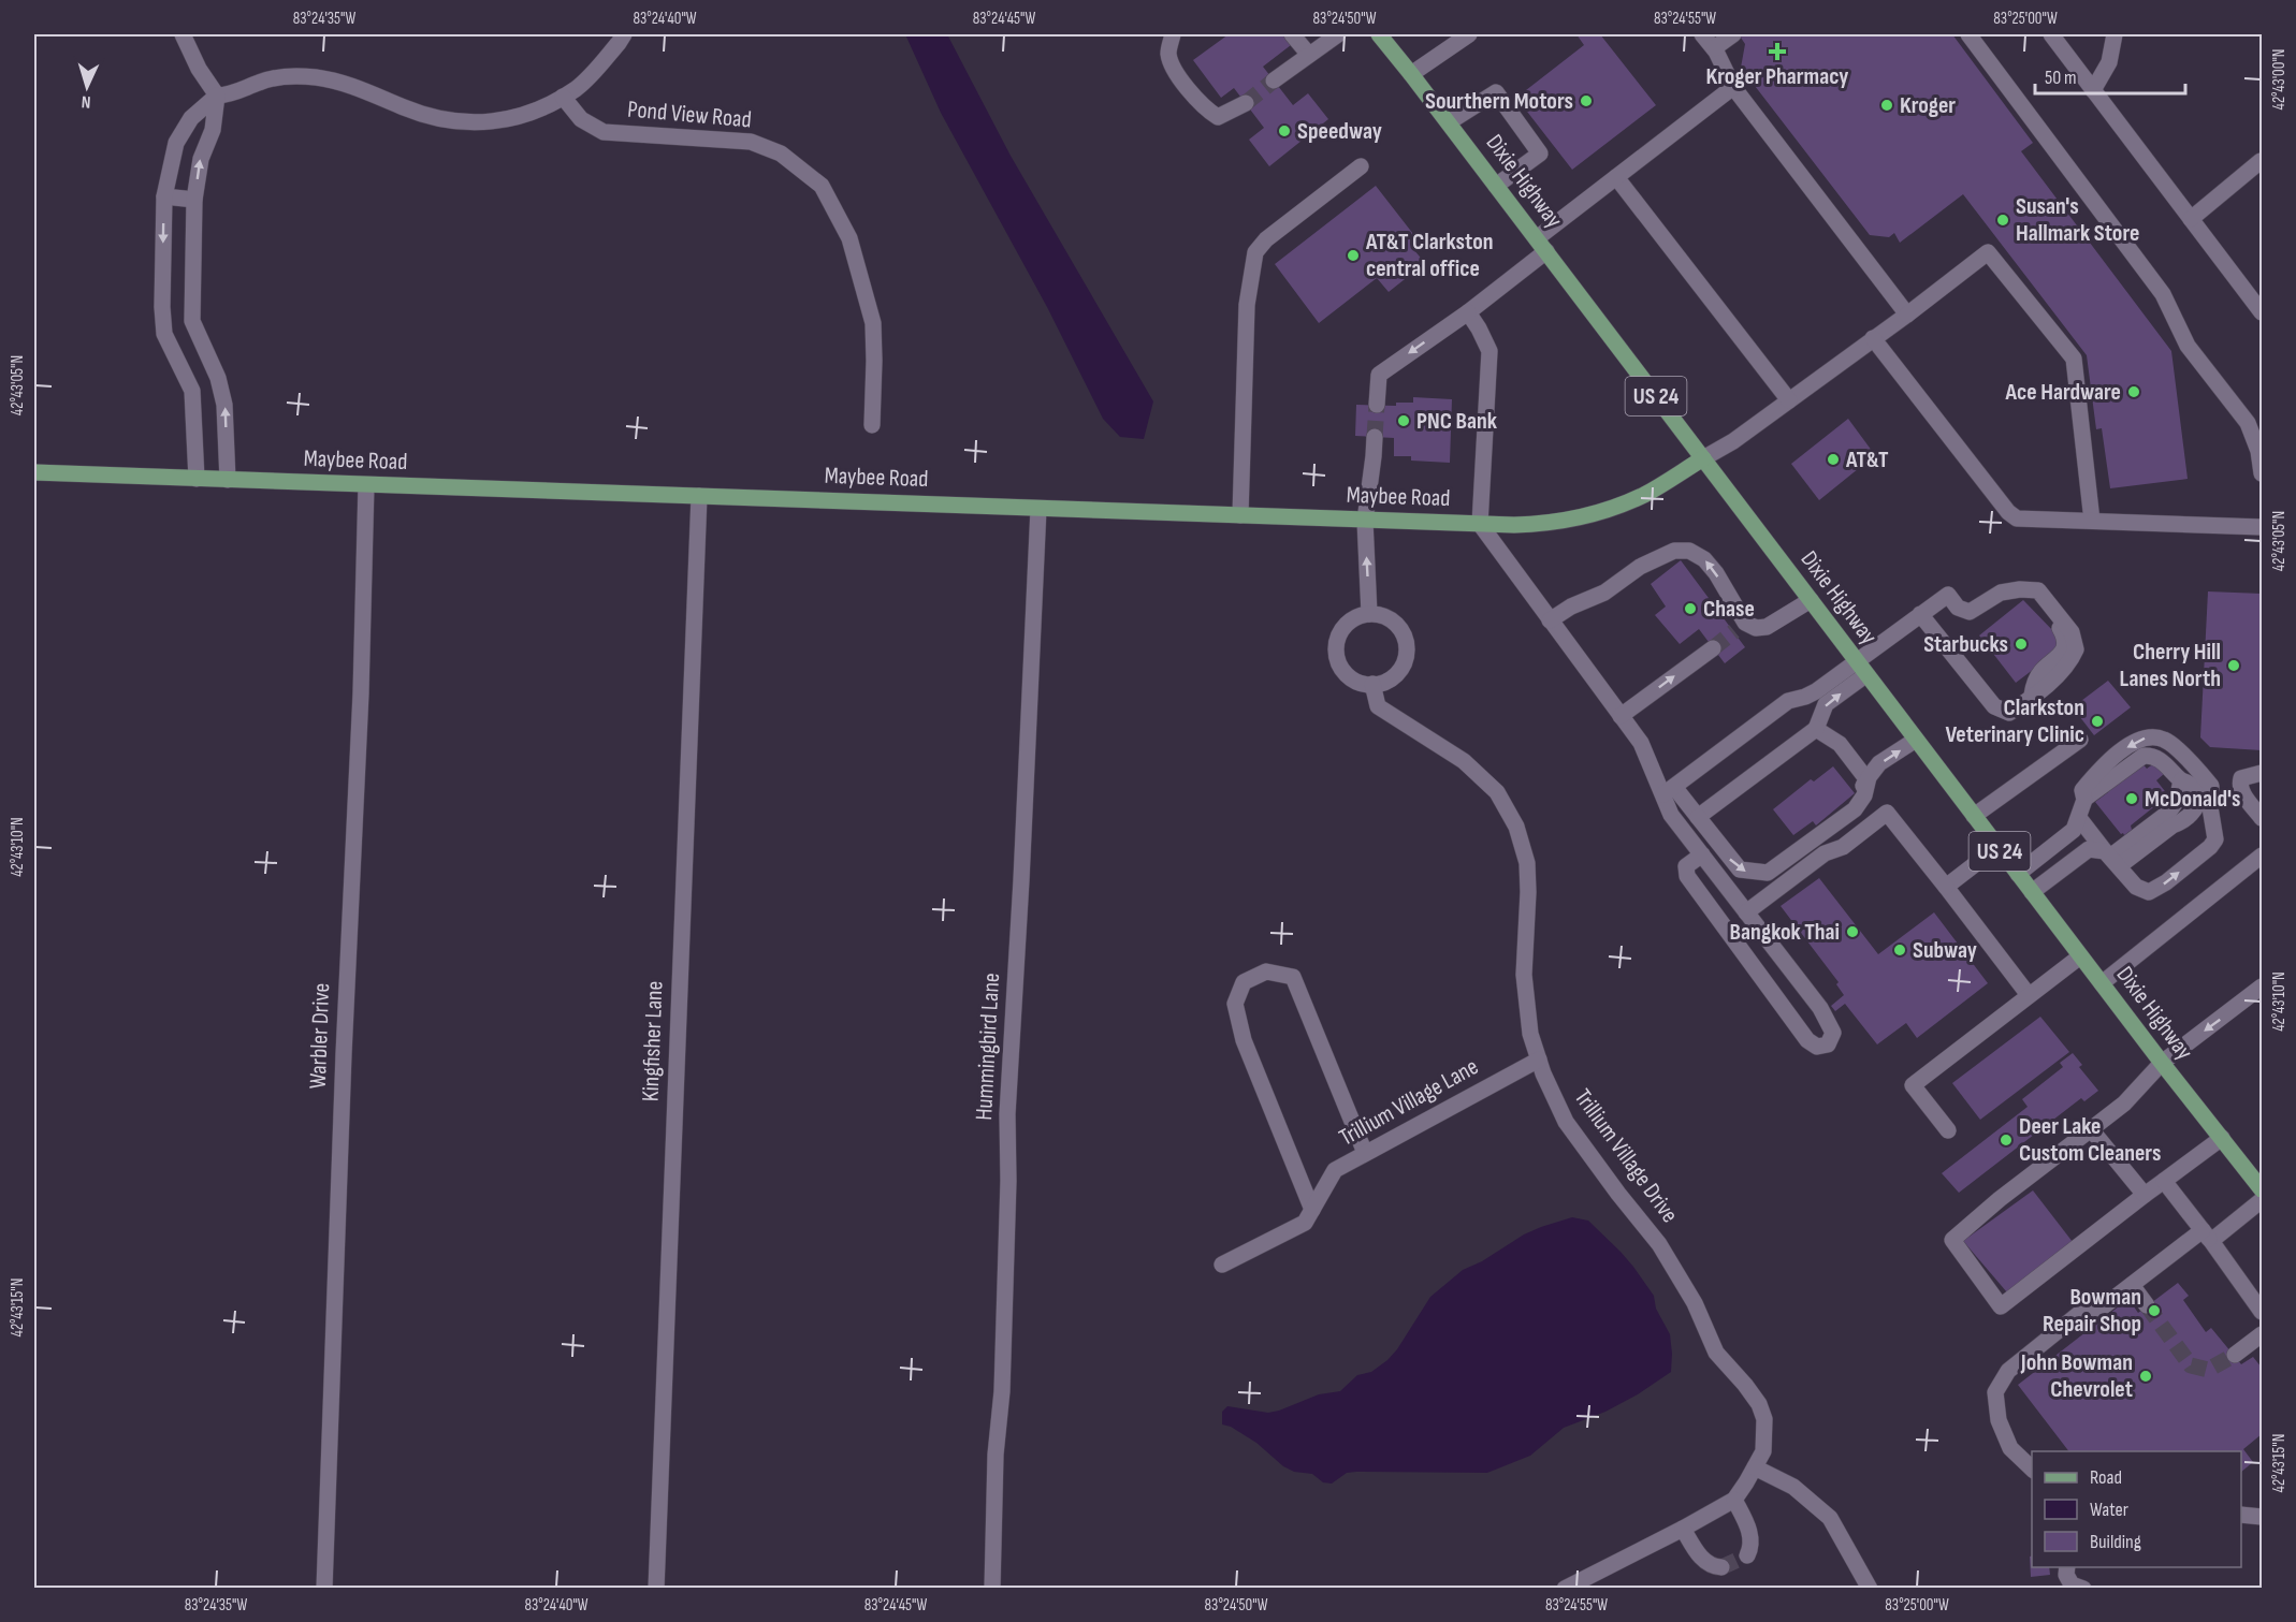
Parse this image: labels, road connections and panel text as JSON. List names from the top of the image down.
{
  "streets": {
    "main road": ["Dixie Highway", "US 24", "Maybee Road"],
    "street": [
      "Pond View Road",
      "Warbler Drive",
      "Kingfisher Lane",
      "Hummingbird Lane",
      "Trillium Village Lane",
      "Trillium Village Drive"
    ]
  },
  "crossings": [
    ["Dixie Highway", "Maybee Road"],
    ["Maybee Road", "Warbler Drive"],
    ["Maybee Road", "Kingfisher Lane"],
    ["Maybee Road", "Hummingbird Lane"],
    ["Trillium Village Lane", "Trillium Village Drive"]
  ],
  "places": {
    "health": ["Kroger Pharmacy"],
    "other": [
      "Sourthern Motors",
      "Kroger",
      "Speedway",
      "Susan's Hallmark Store",
      "AT&T Clarkston central office",
      "Ace Hardware",
      "PNC Bank",
      "AT&T",
      "Chase",
      "Starbucks",
      "Cherry Hill Lanes North",
      "Clarkston Veterinary Clinic",
      "McDonald's",
      "Bangkok Thai",
      "Subway",
      "Deer Lake Custom Cleaners",
      "Bowman Repair Shop",
      "John Bowman Chevrolet"
    ]
  },
  "legend": ["Road", "Water", "Building"],
  "scale_bar": "50 m",
  "north": "bottom",
  "coordinates": [
    "83°24'35\"W",
    "83°24'40\"W",
    "83°24'45\"W",
    "83°24'50\"W",
    "83°24'55\"W",
    "83°25'00\"W",
    "42°43'00\"N",
    "42°43'05\"N",
    "42°43'10\"N",
    "42°43'15\"N"
  ]
}
